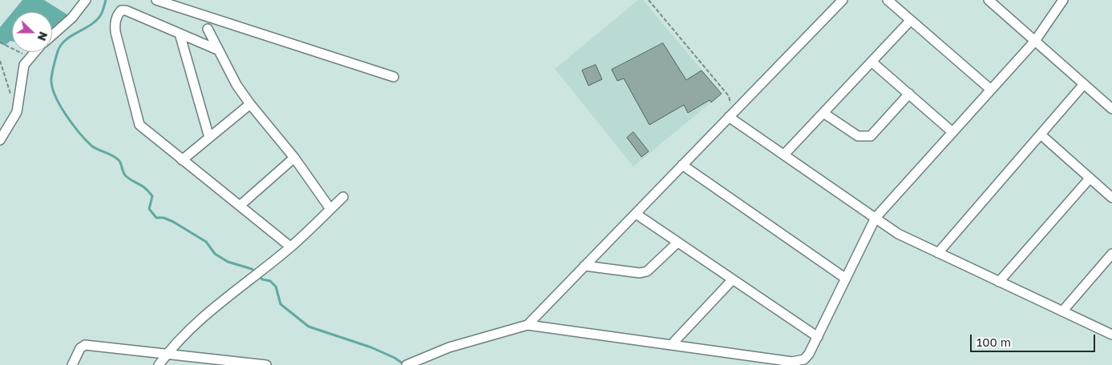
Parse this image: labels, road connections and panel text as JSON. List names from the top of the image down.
{
  "scale_bar": "100 m",
  "north": "right"
}
